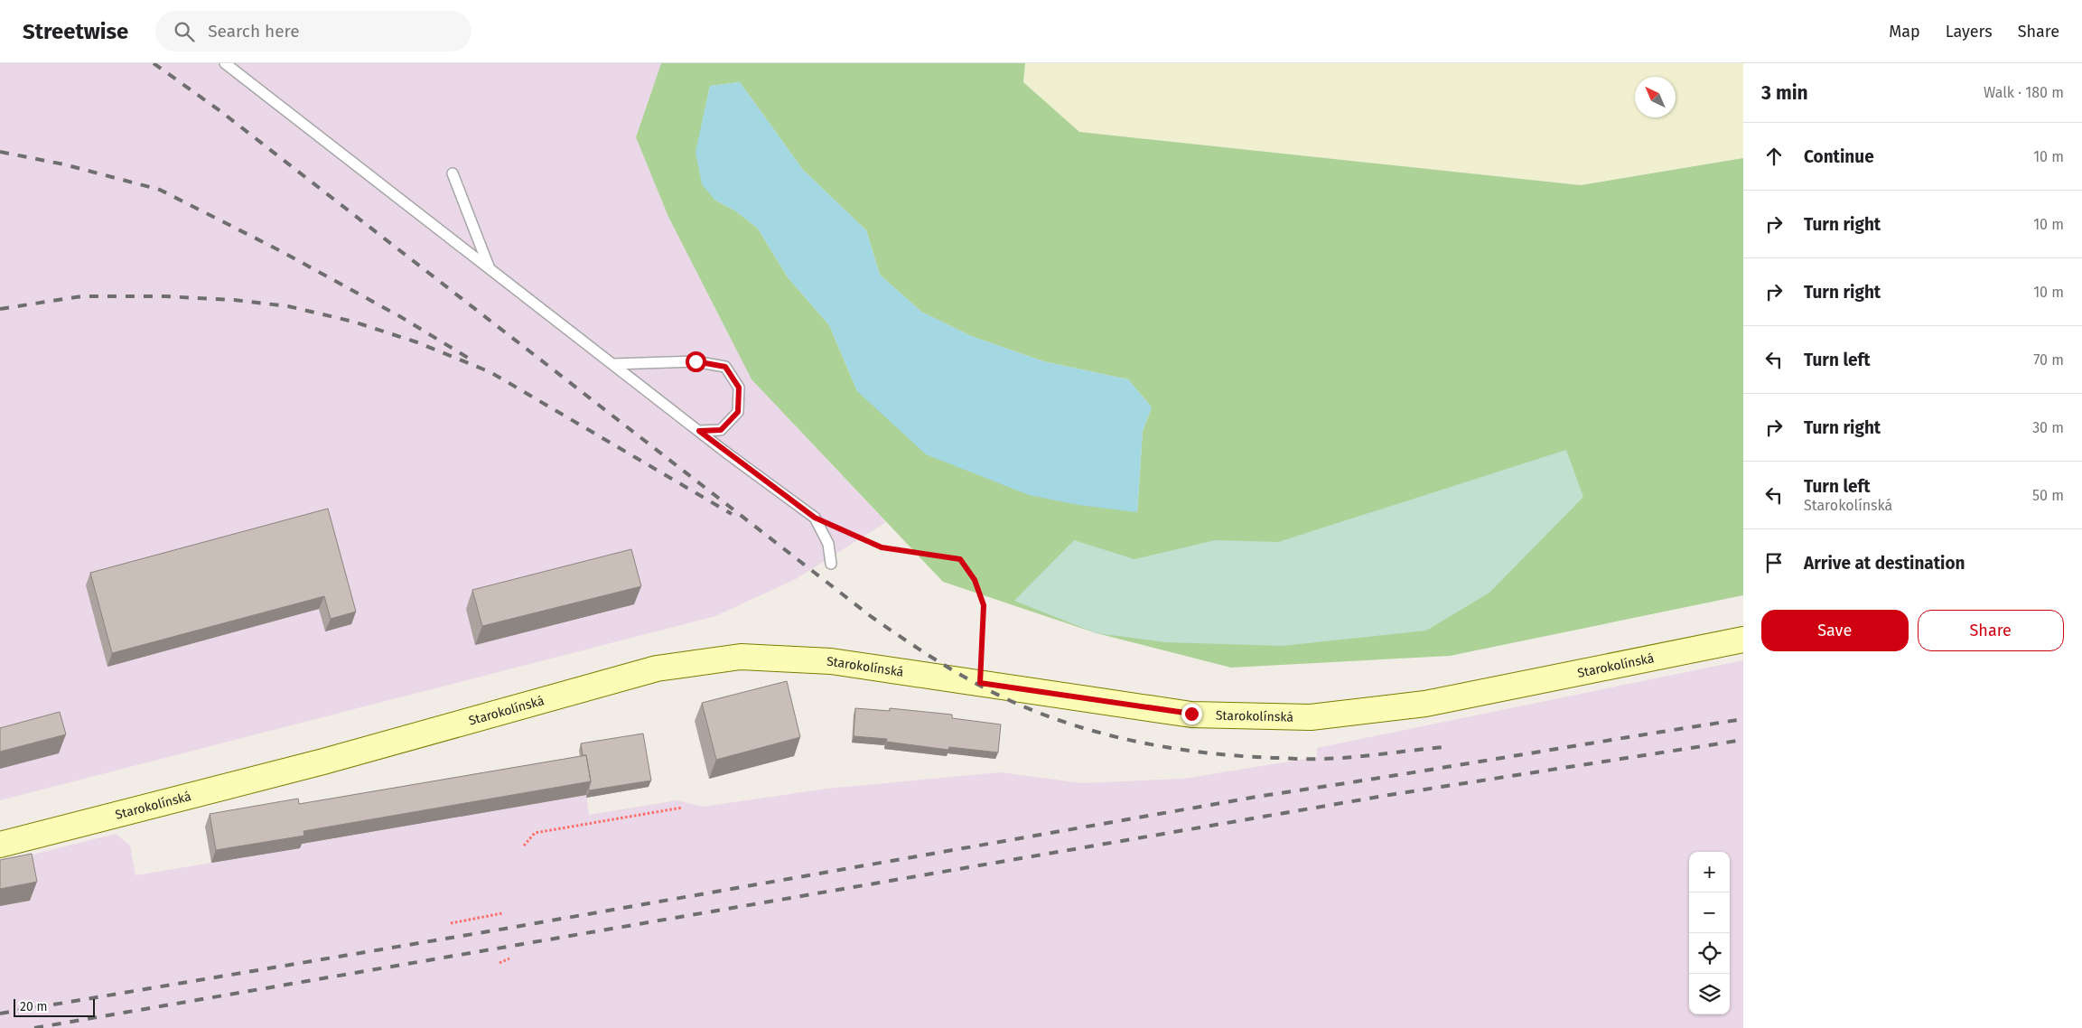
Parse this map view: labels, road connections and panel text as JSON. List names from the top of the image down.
{
  "streets": {
    "street": ["Starokolínská"]
  },
  "scale_bar": "20 m",
  "north": "top left",
  "page": {
    "header": "Streetwise",
    "search": "Search here",
    "nav": ["Map", "Layers", "Share"],
    "heading": ["3 min", "Walk · 180 m"],
    "list": [
      ["Continue", "10 m"],
      ["Turn right", "10 m"],
      ["Turn right", "10 m"],
      ["Turn left", "70 m"],
      ["Turn right", "30 m"],
      ["Turn left", "Starokolínská", "50 m"],
      "Arrive at destination"
    ],
    "buttons": ["Save", "Share"],
    "map_buttons": ["+", "−"],
    "scale": "20 m"
  }
}
